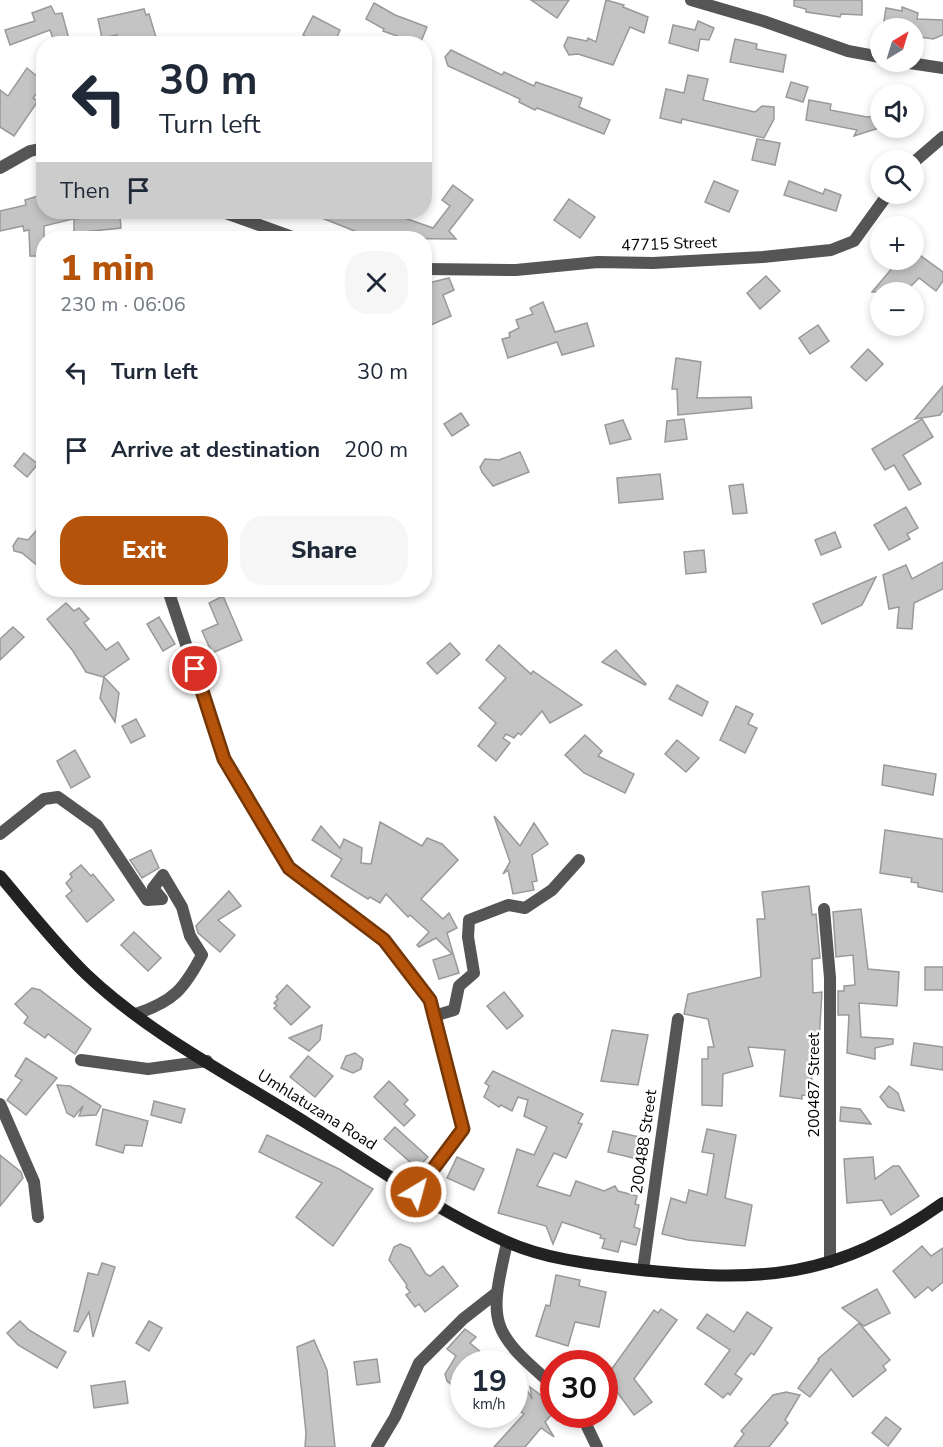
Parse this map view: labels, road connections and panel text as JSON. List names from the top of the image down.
{
  "streets": {
    "street": [
      "47715 Street",
      "200487 Street",
      "Umhlatuzana Road",
      "200488 Street"
    ]
  },
  "crossings": [
    ["200487 Street", "Umhlatuzana Road"],
    ["Umhlatuzana Road", "200488 Street"]
  ],
  "north": "top right",
  "page": {
    "map_buttons": ["+", "−"],
    "turn": ["30 m", "Turn left"],
    "then": "Then",
    "heading": ["1 min", "230 m · 06:06"],
    "list": [
      {
        "name": "Turn left",
        "value": "30 m"
      },
      {
        "name": "Arrive at destination",
        "value": "200 m"
      }
    ],
    "buttons": ["Exit", "Share"],
    "speed": "19 km/h",
    "limit": "30"
  }
}
